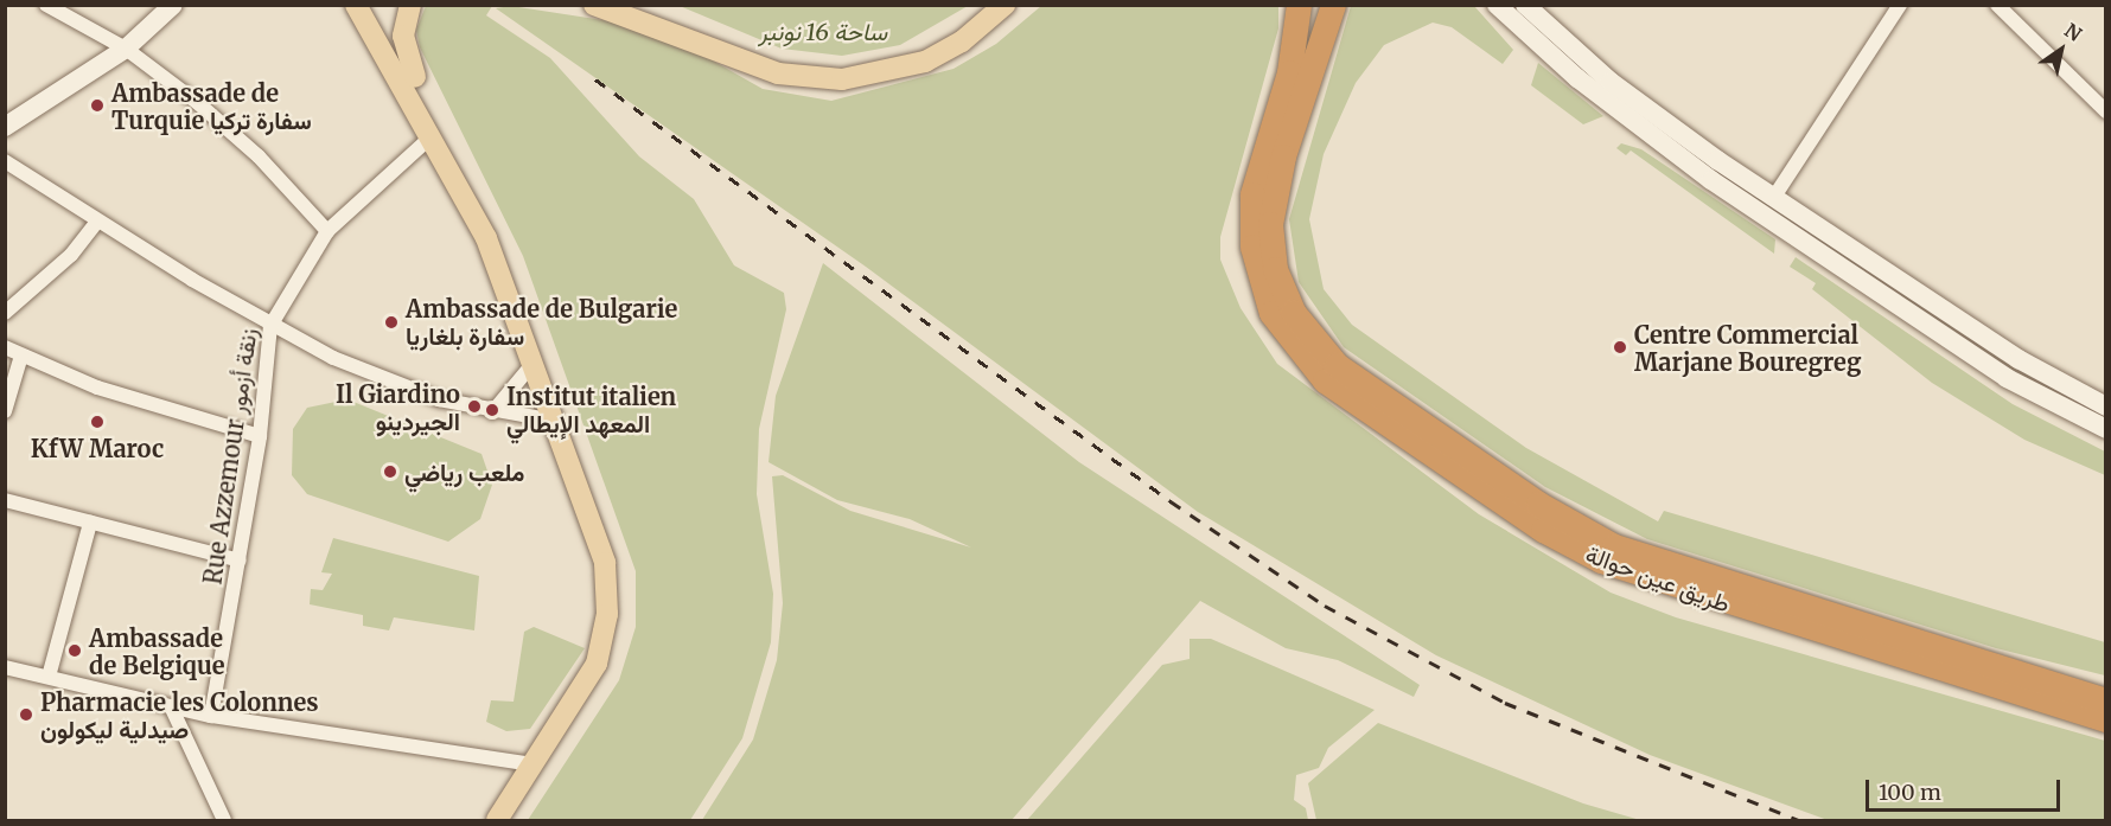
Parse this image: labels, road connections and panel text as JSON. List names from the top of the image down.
{
  "streets": {
    "highway": ["طريق عين حوالة"],
    "street": ["Rue Azzemour زنقة أزمور"]
  },
  "parks": ["ساحة 16 نونبر"],
  "places": [
    "Ambassade de Turquie سفارة تركيا",
    "Ambassade de Bulgarie سفارة بلغاريا",
    "Centre Commercial Marjane Bouregreg",
    "Il Giardino الجيردينو",
    "Institut italien المعهد الإيطالي",
    "KfW Maroc",
    "ملعب رياضي",
    "Ambassade de Belgique",
    "Pharmacie les Colonnes صيدلية ليكولون"
  ],
  "scale_bar": "100 m",
  "north": "top right"
}
